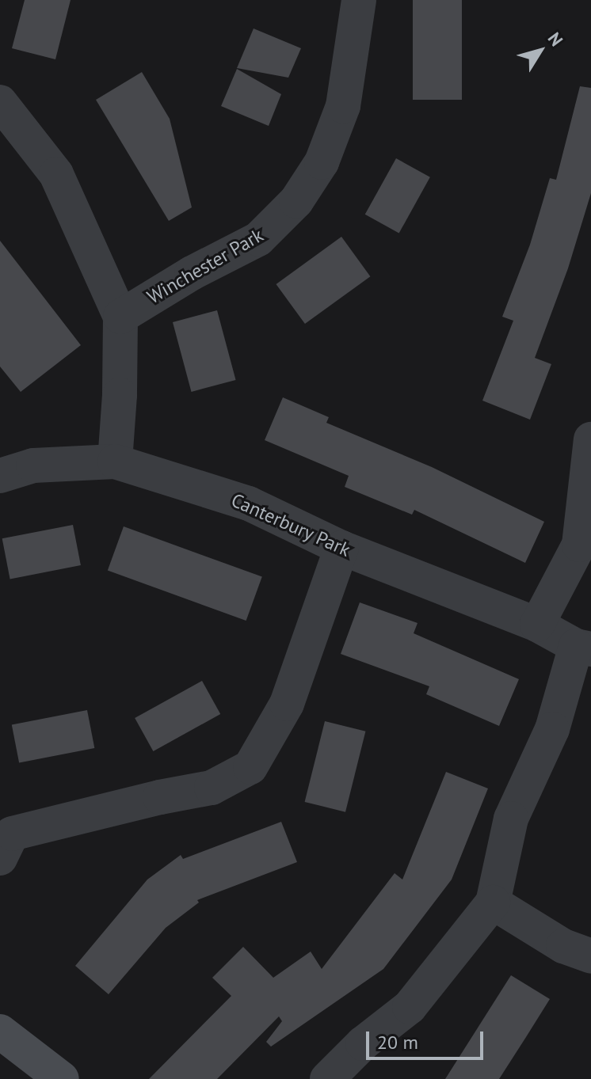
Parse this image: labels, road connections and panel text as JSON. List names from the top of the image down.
{
  "streets": {
    "street": ["Winchester Park", "Canterbury Park"]
  },
  "scale_bar": "20 m",
  "north": "top right"
}
